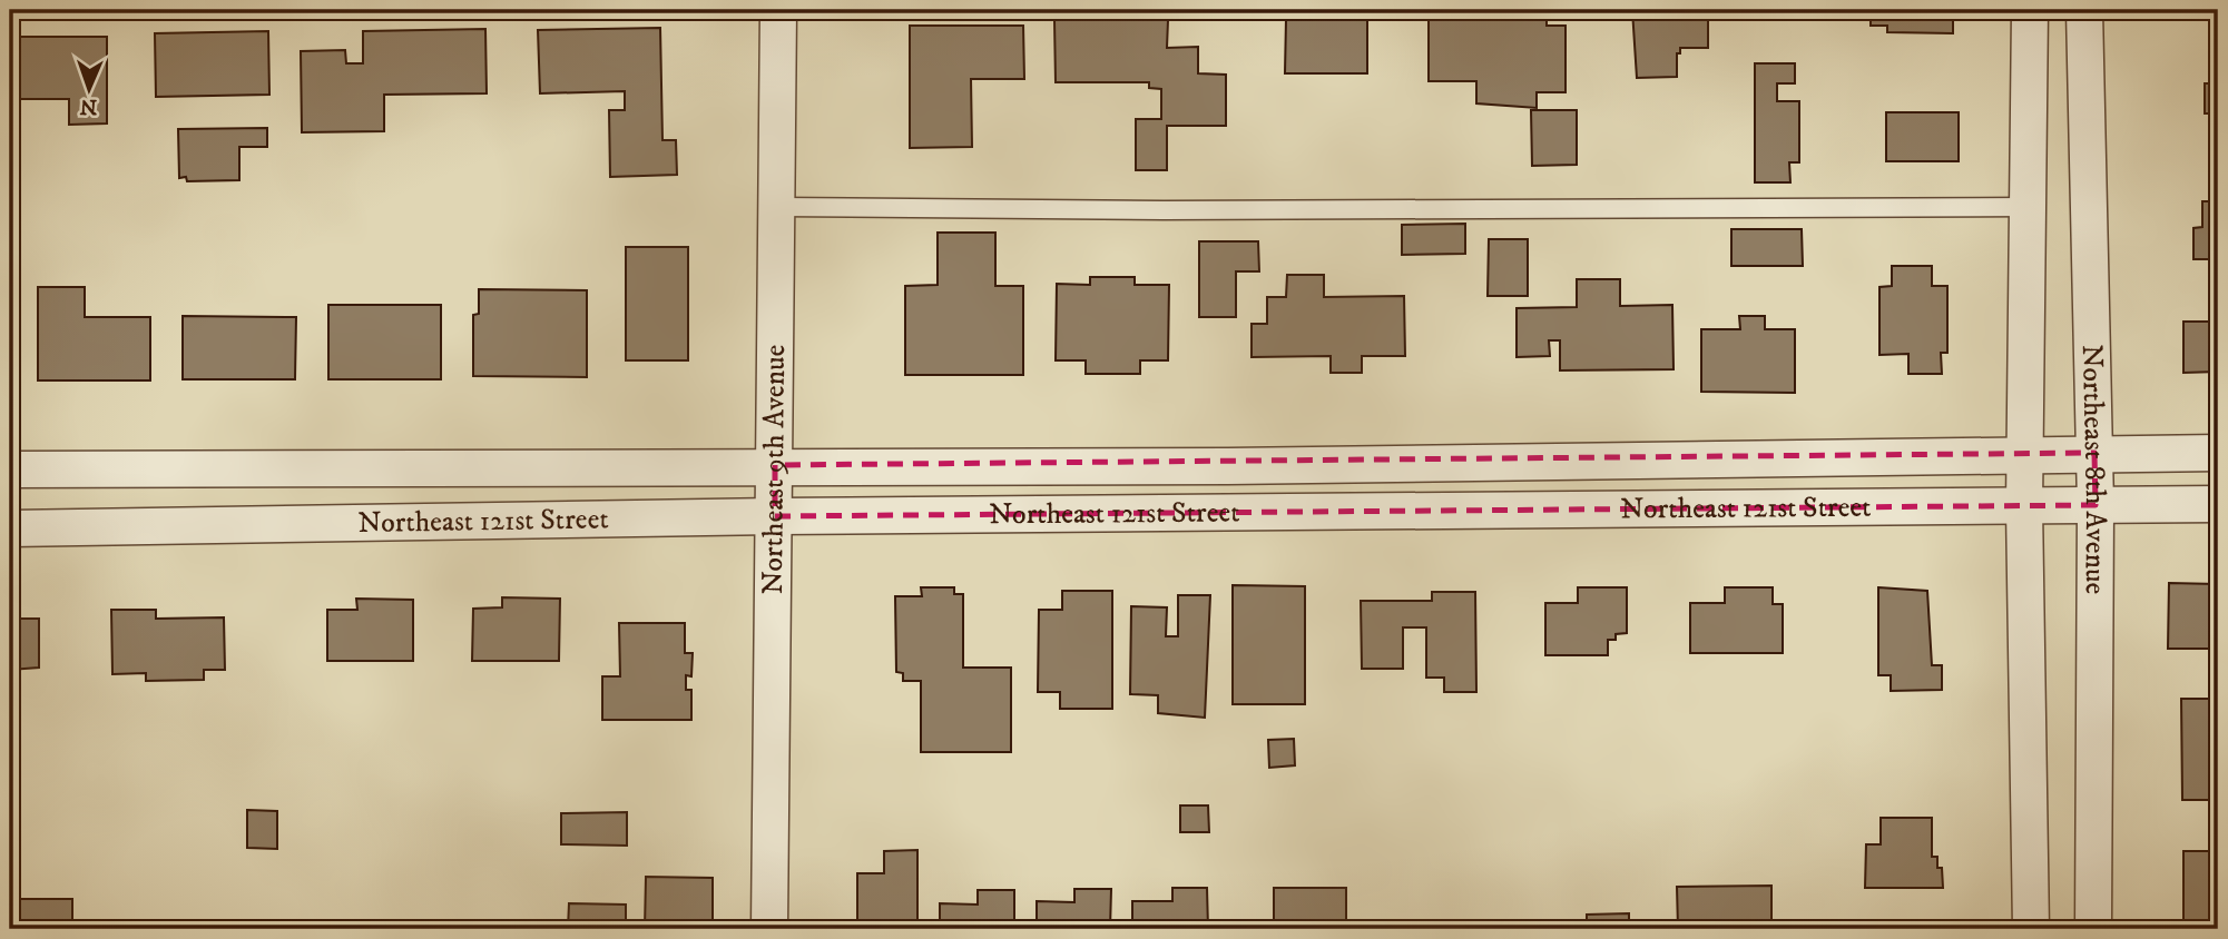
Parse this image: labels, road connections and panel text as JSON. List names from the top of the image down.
{
  "streets": {
    "street": ["Northeast 9th Avenue", "Northeast 8th Avenue", "Northeast 121st Street"]
  },
  "crossings": [
    ["Northeast 9th Avenue", "Northeast 121st Street"],
    ["Northeast 8th Avenue", "Northeast 121st Street"]
  ],
  "north": "bottom"
}
